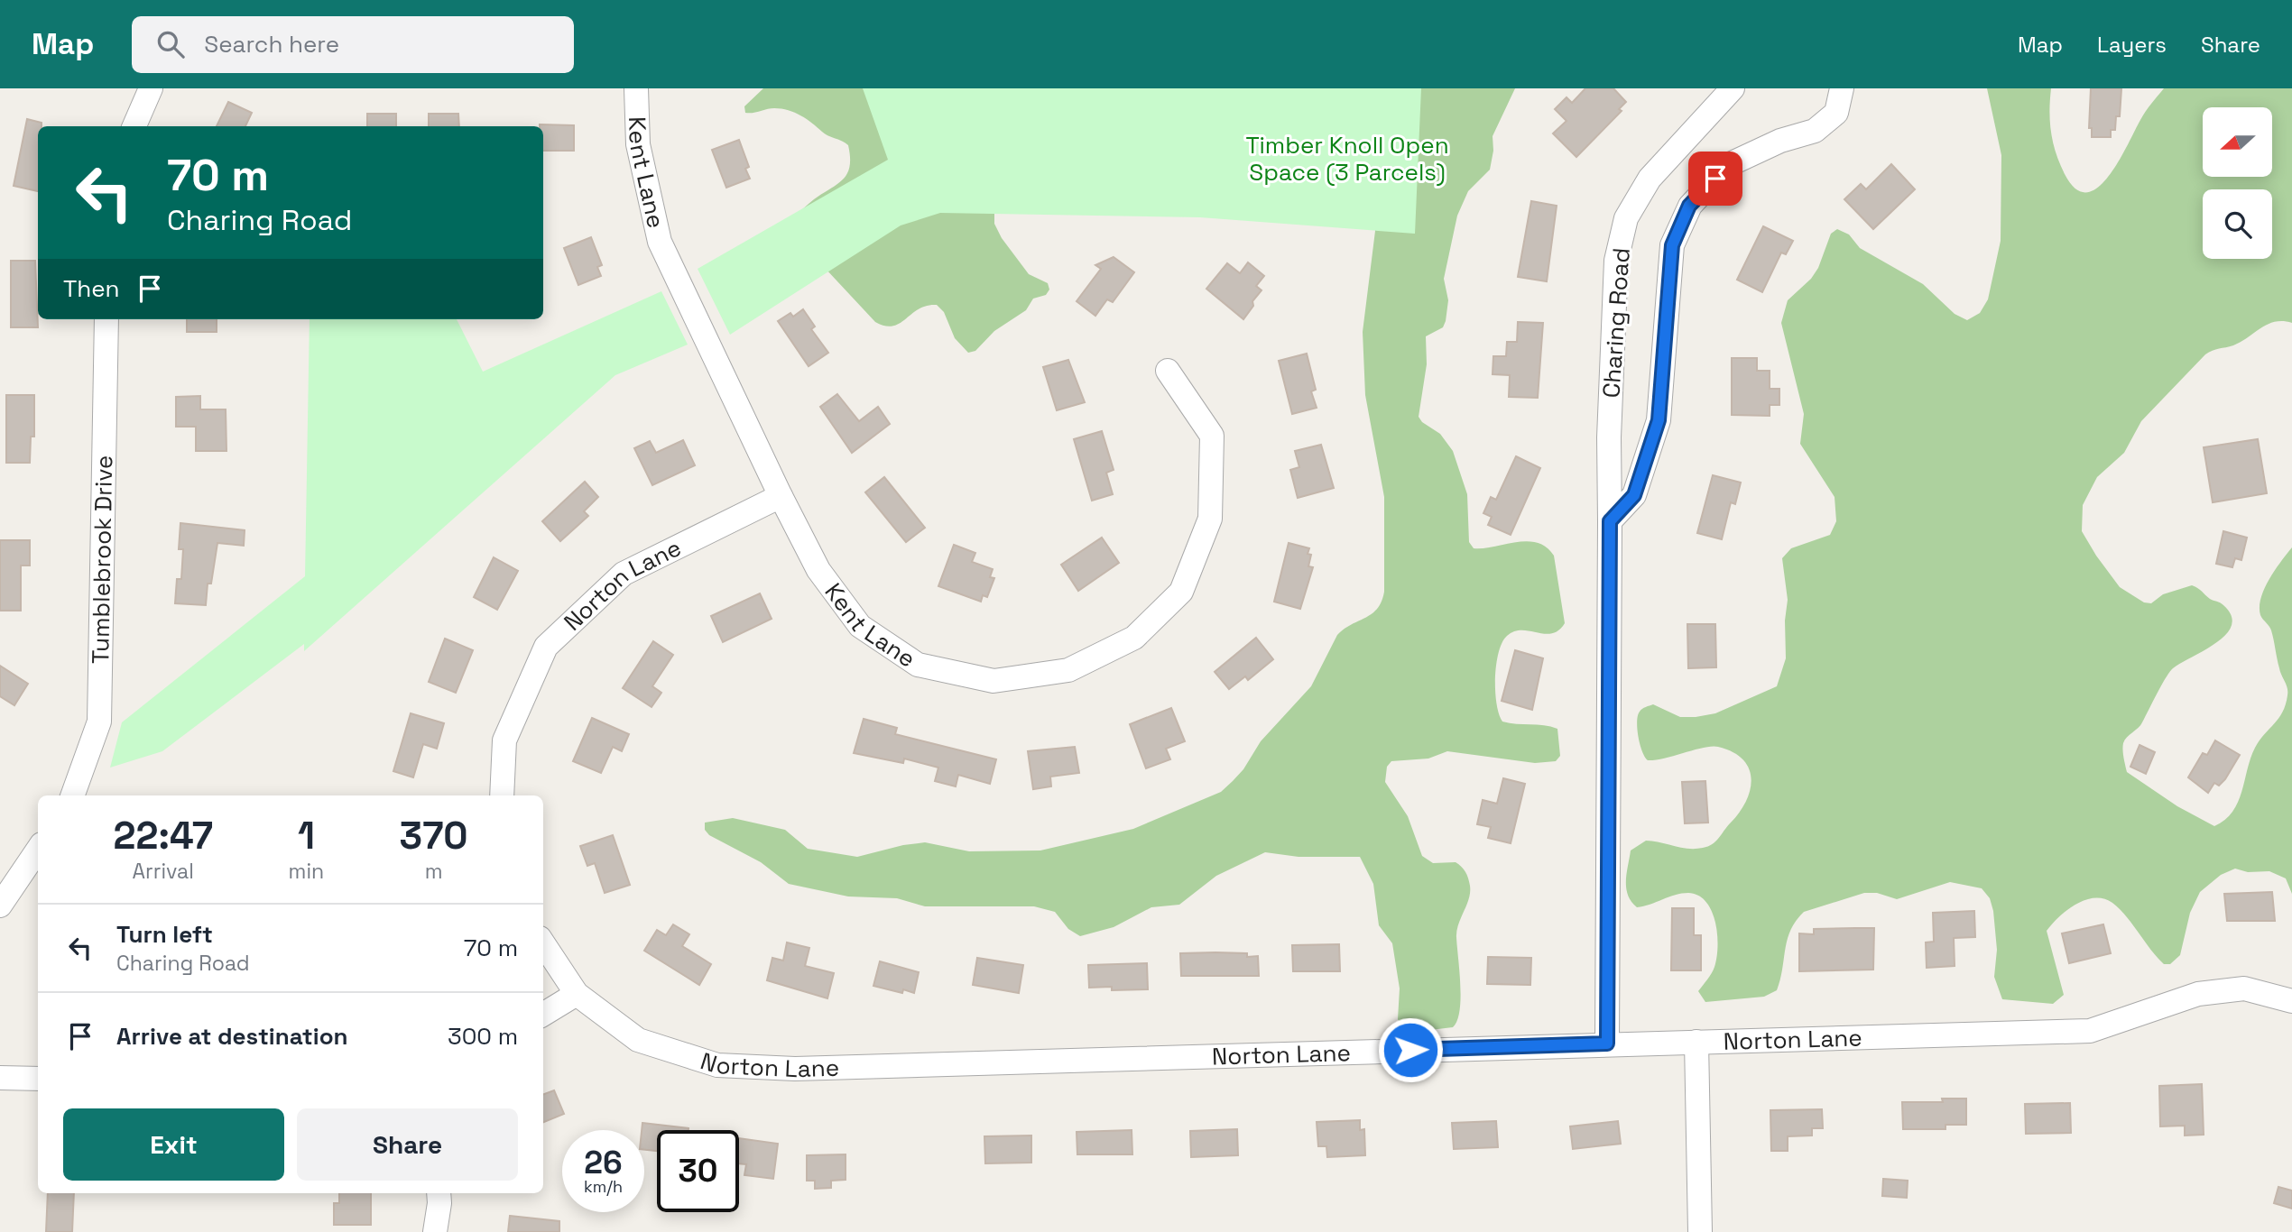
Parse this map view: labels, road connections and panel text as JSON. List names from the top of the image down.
{
  "streets": {
    "street": [
      "Kent Lane",
      "Charing Road",
      "Tumblebrook Drive",
      "Norton Lane"
    ]
  },
  "crossings": [
    ["Kent Lane", "Norton Lane"],
    ["Charing Road", "Norton Lane"]
  ],
  "parks": ["Timber Knoll Open Space (3 Parcels)"],
  "north": "left",
  "page": {
    "header": "Map",
    "search": "Search here",
    "nav": ["Map", "Layers", "Share"],
    "turn": ["70 m", "Charing Road"],
    "then": "Then",
    "eta": [
      "22:47",
      "Arrival",
      "1",
      "min",
      "370",
      "m"
    ],
    "list": [
      {
        "name": "Turn left",
        "note": "Charing Road",
        "value": "70 m"
      },
      {
        "name": "Arrive at destination",
        "value": "300 m"
      }
    ],
    "buttons": ["Exit", "Share"],
    "speed": "26 km/h",
    "limit": "30"
  }
}
